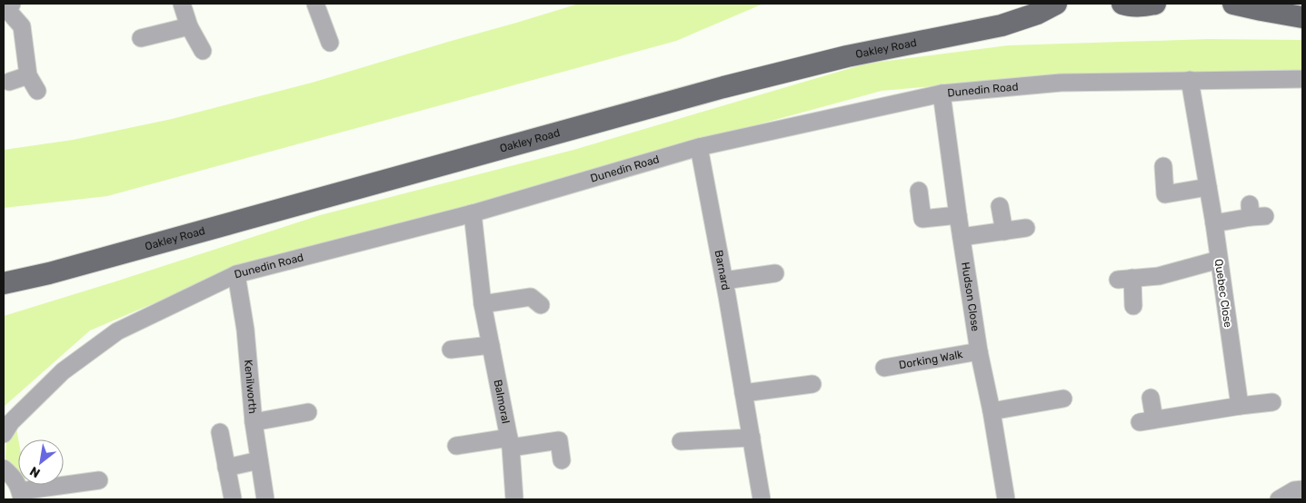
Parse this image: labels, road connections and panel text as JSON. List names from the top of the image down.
{
  "streets": {
    "main road": ["Oakley Road"],
    "street": [
      "Dunedin Road",
      "Barnard",
      "Quebec Close",
      "Hudson Close",
      "Dorking Walk",
      "Kenilworth",
      "Balmoral"
    ]
  },
  "crossings": [
    ["Dunedin Road", "Barnard"],
    ["Dunedin Road", "Quebec Close"],
    ["Dunedin Road", "Hudson Close"],
    ["Dunedin Road", "Kenilworth"],
    ["Dunedin Road", "Balmoral"],
    ["Hudson Close", "Dorking Walk"]
  ],
  "north": "bottom left"
}
